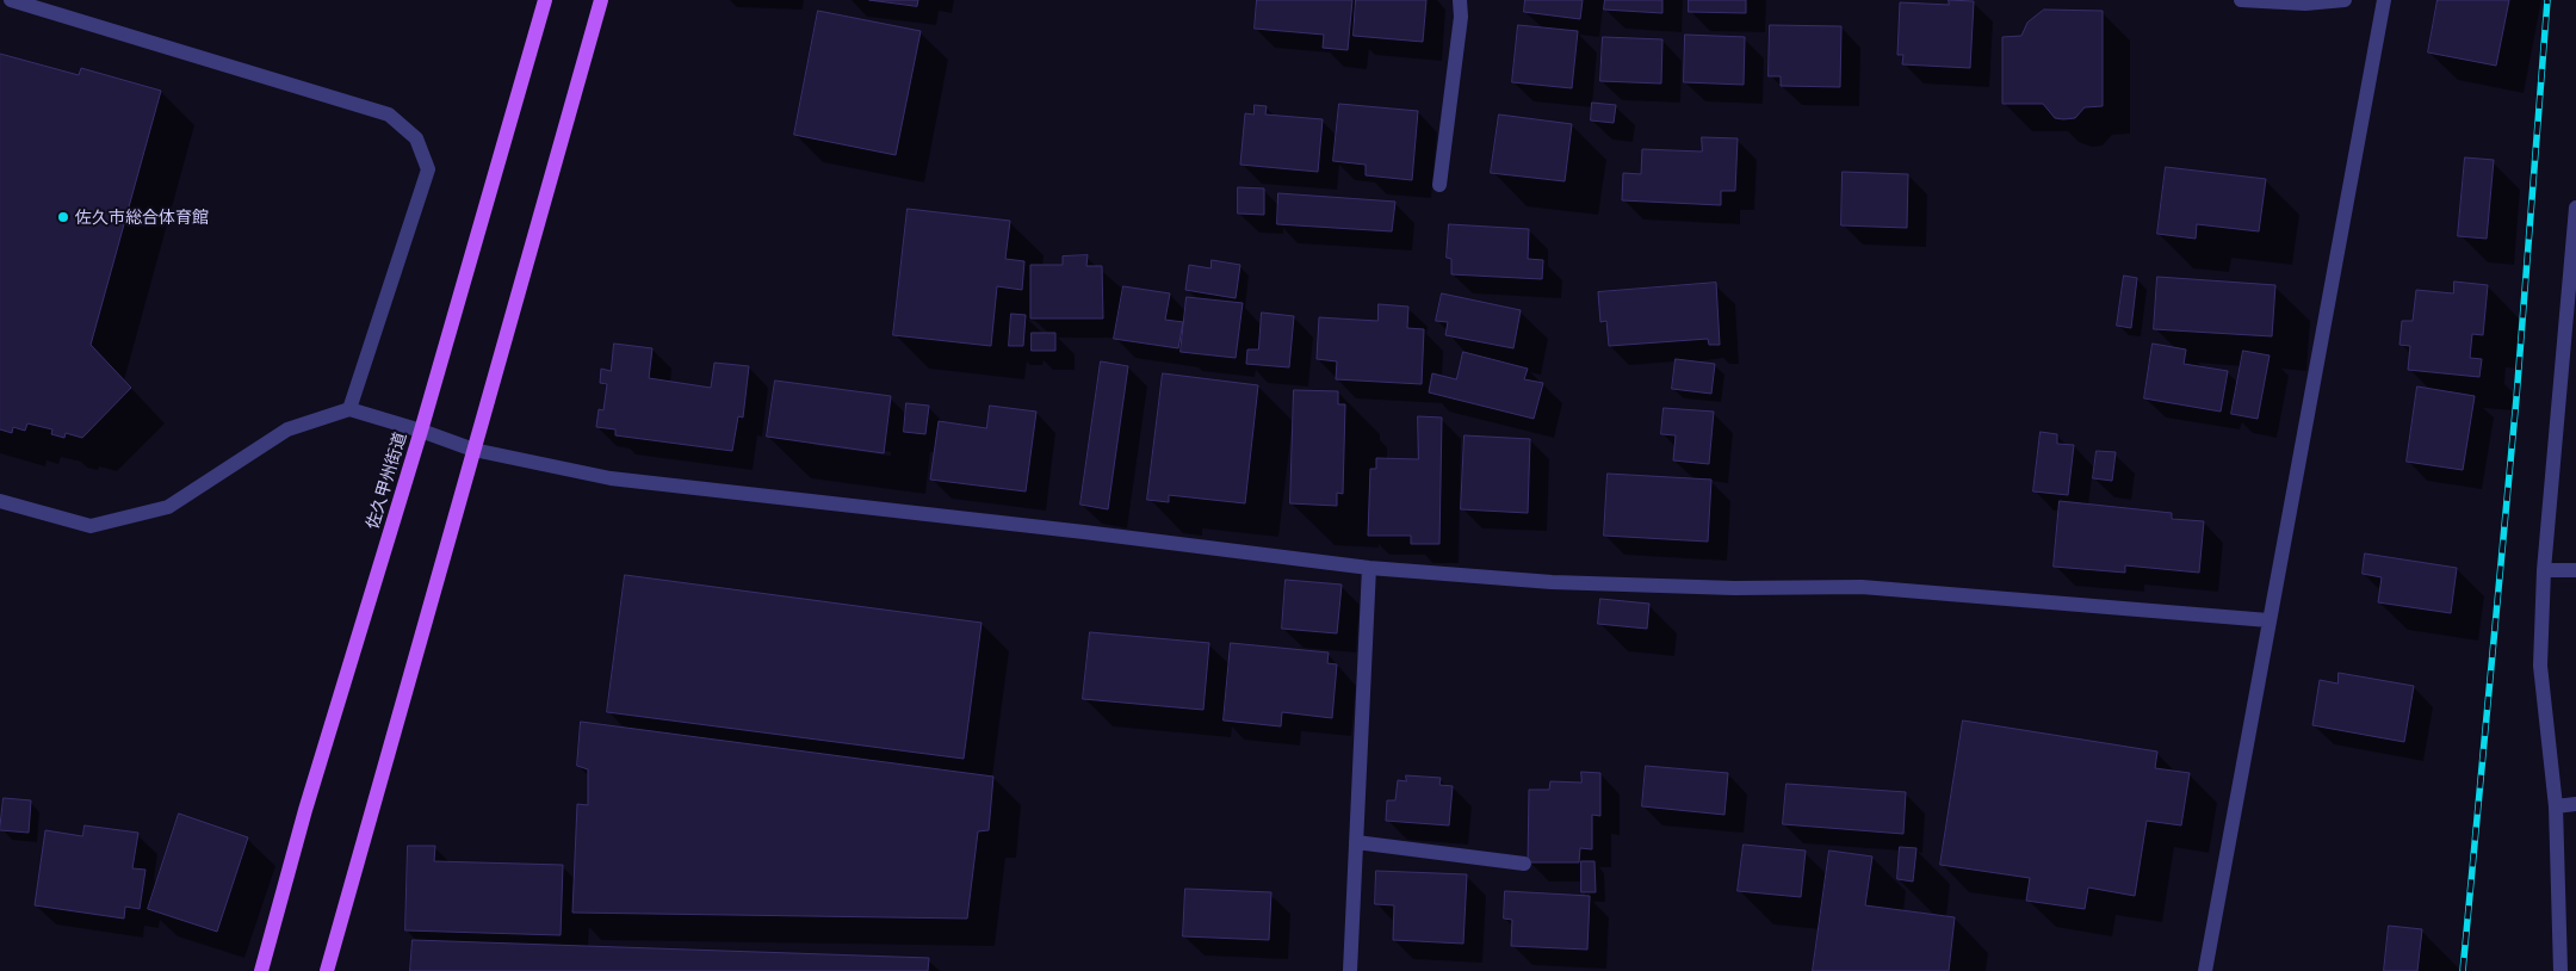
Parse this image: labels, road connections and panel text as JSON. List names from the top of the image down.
{
  "streets": {
    "main road": ["佐久甲州街道"]
  },
  "places": ["佐久市総合体育館"]
}
